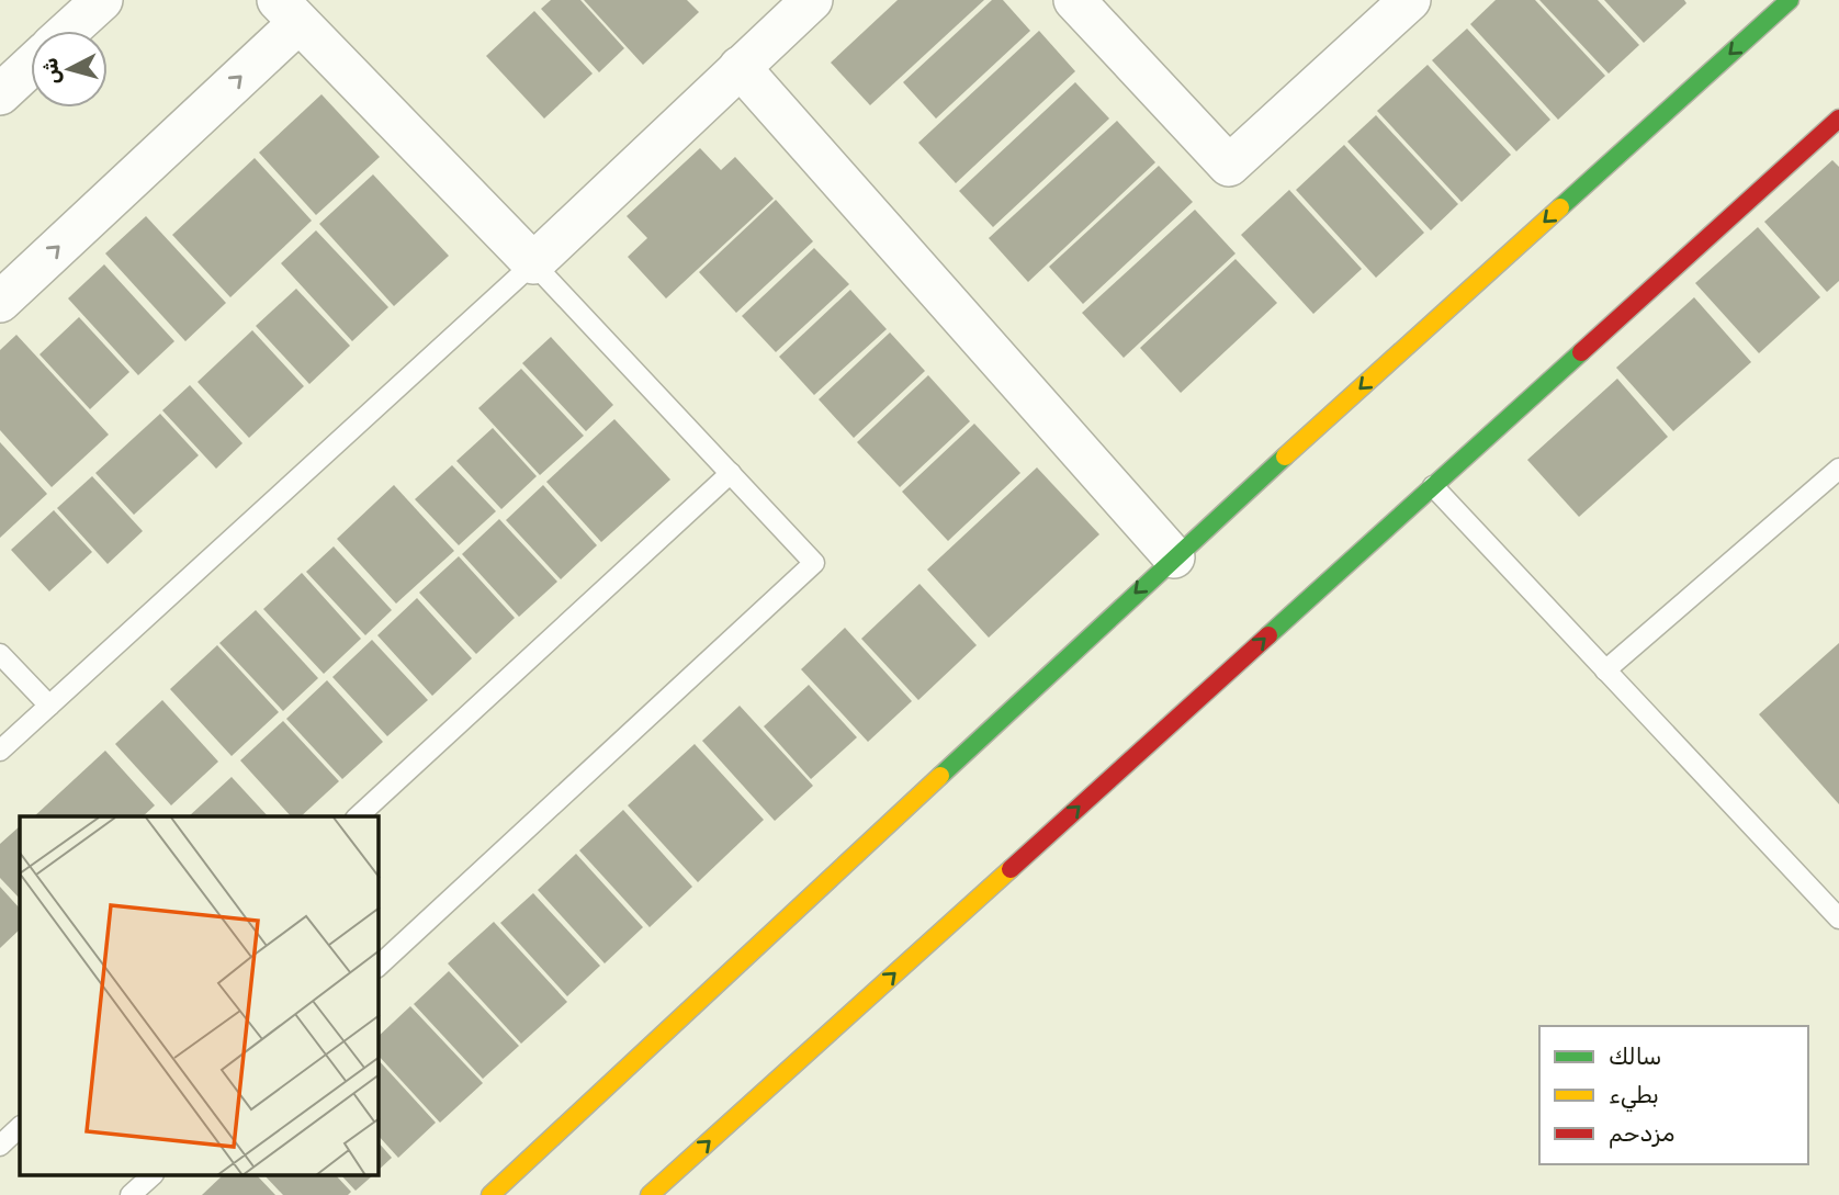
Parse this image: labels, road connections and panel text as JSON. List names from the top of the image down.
{
  "legend": ["سالك", "بطيء", "مزدحم"],
  "north": "left"
}
